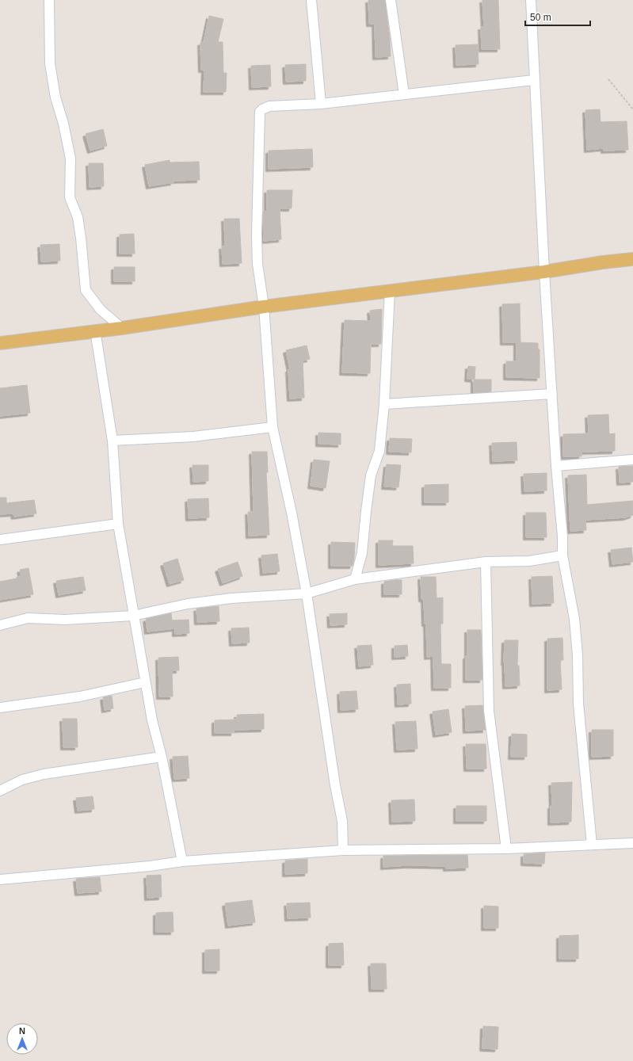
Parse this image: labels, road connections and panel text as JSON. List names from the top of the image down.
{
  "scale_bar": "50 m",
  "north": "top"
}
